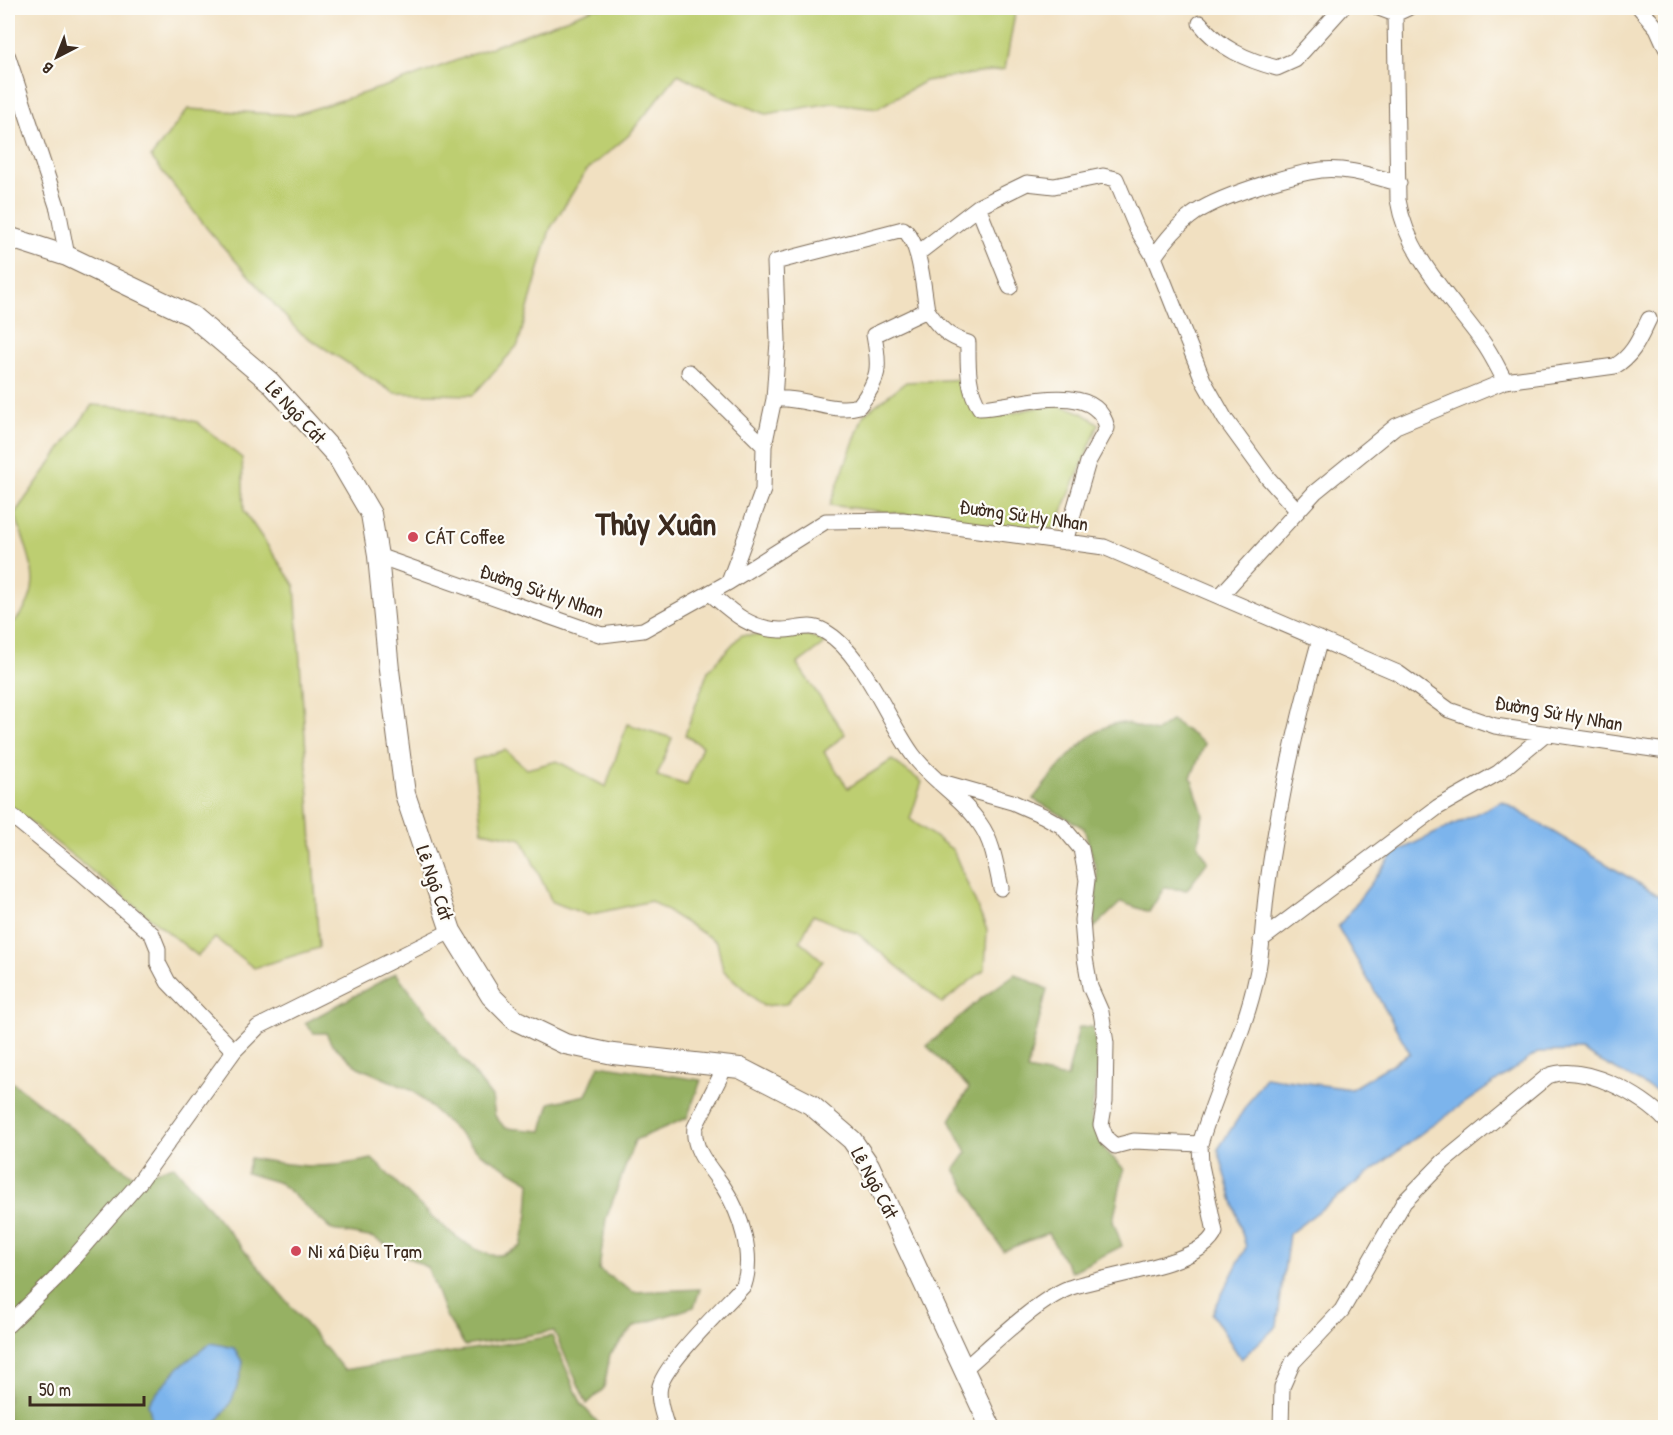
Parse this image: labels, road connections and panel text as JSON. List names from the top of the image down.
{
  "streets": {
    "street": ["Lê Ngô Cát", "Đường Sử Hy Nhan"]
  },
  "crossings": [
    ["Lê Ngô Cát", "Đường Sử Hy Nhan"]
  ],
  "districts": ["Thủy Xuân"],
  "places": ["CÁT Coffee", "Ni xá Diệu Trạm"],
  "scale_bar": "50 m",
  "north": "bottom left"
}
